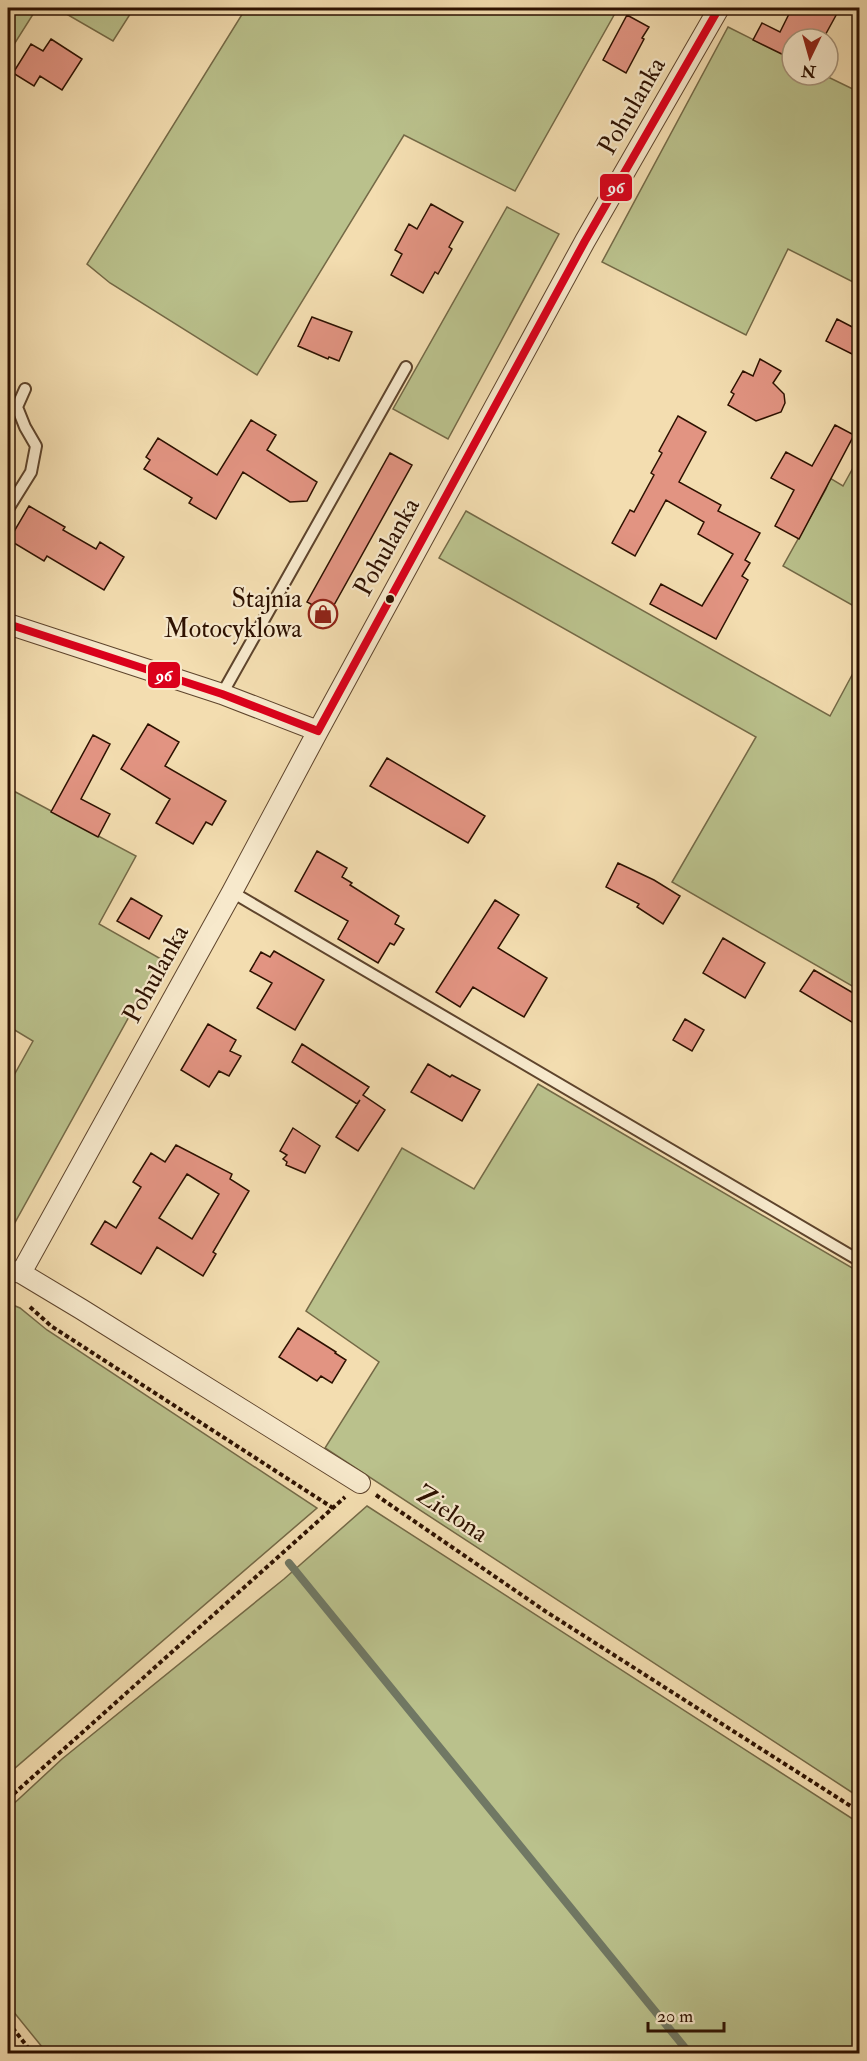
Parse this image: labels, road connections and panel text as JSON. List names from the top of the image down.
{
  "streets": {
    "street": ["Pohulanka"],
    "path": ["Zielona"]
  },
  "places": {
    "shop": ["Stajnia Motocyklowa"]
  },
  "lines": ["transit line 96"],
  "scale_bar": "20 m",
  "north": "bottom"
}
